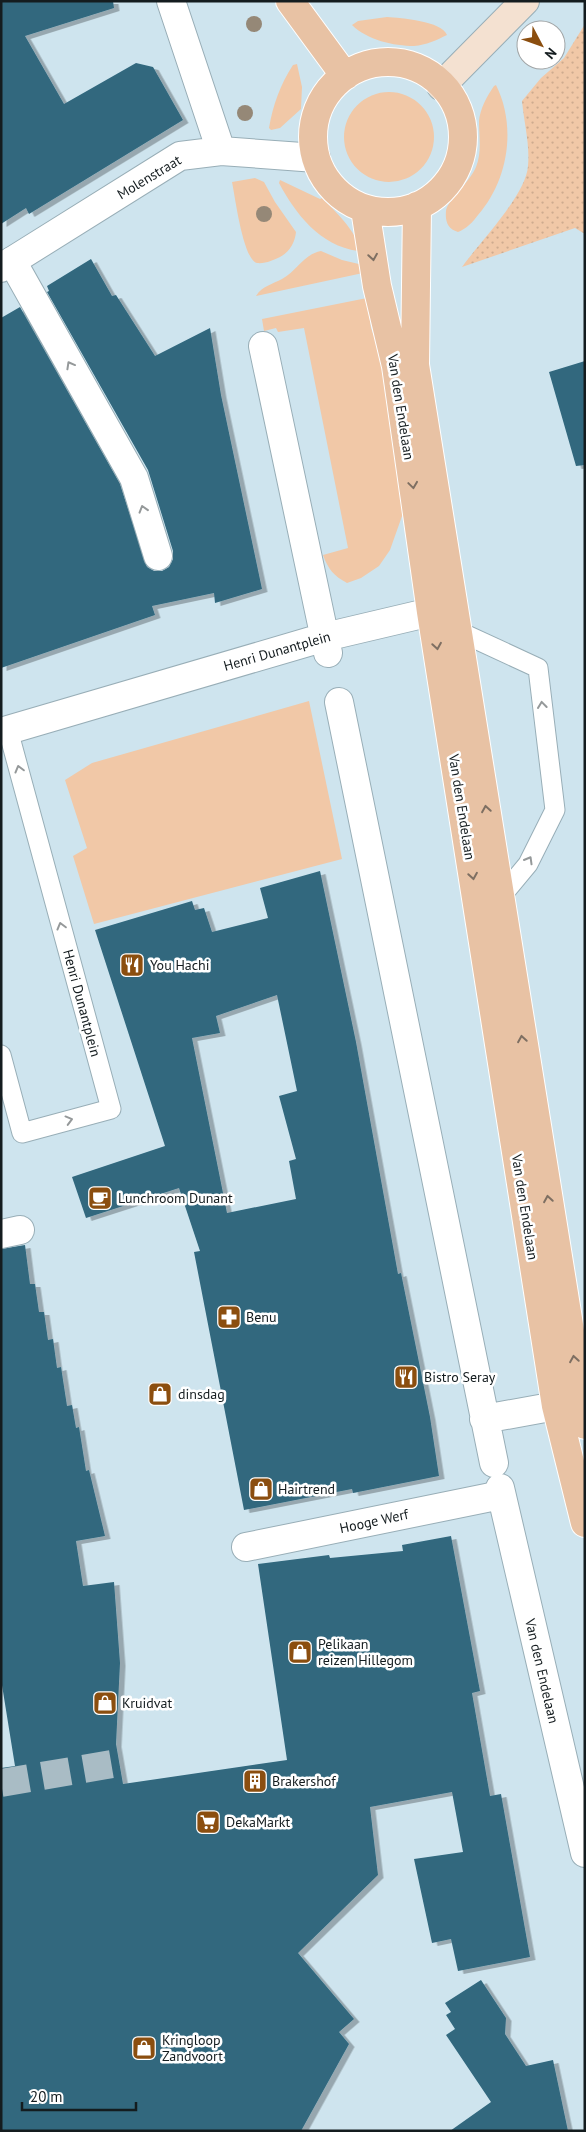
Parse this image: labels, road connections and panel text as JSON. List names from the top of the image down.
{
  "streets": {
    "main road": ["Van den Endelaan"],
    "street": ["Molenstraat", "Henri Dunantplein", "Hooge Werf"]
  },
  "crossings": [
    ["Molenstraat", "Van den Endelaan"],
    ["Van den Endelaan", "Henri Dunantplein"],
    ["Van den Endelaan", "Hooge Werf"]
  ],
  "places": {
    "restaurant": ["You Hachi", "Bistro Seray"],
    "cafe": ["Lunchroom Dunant"],
    "pharmacy": ["Benu"],
    "shop": [
      "dinsdag",
      "Hairtrend",
      "Pelikaan reizen Hillegom",
      "Kruidvat",
      "Kringloop Zandvoort"
    ],
    "building": ["Brakershof"],
    "supermarket": ["DekaMarkt"]
  },
  "scale_bar": "20 m",
  "north": "bottom right"
}
